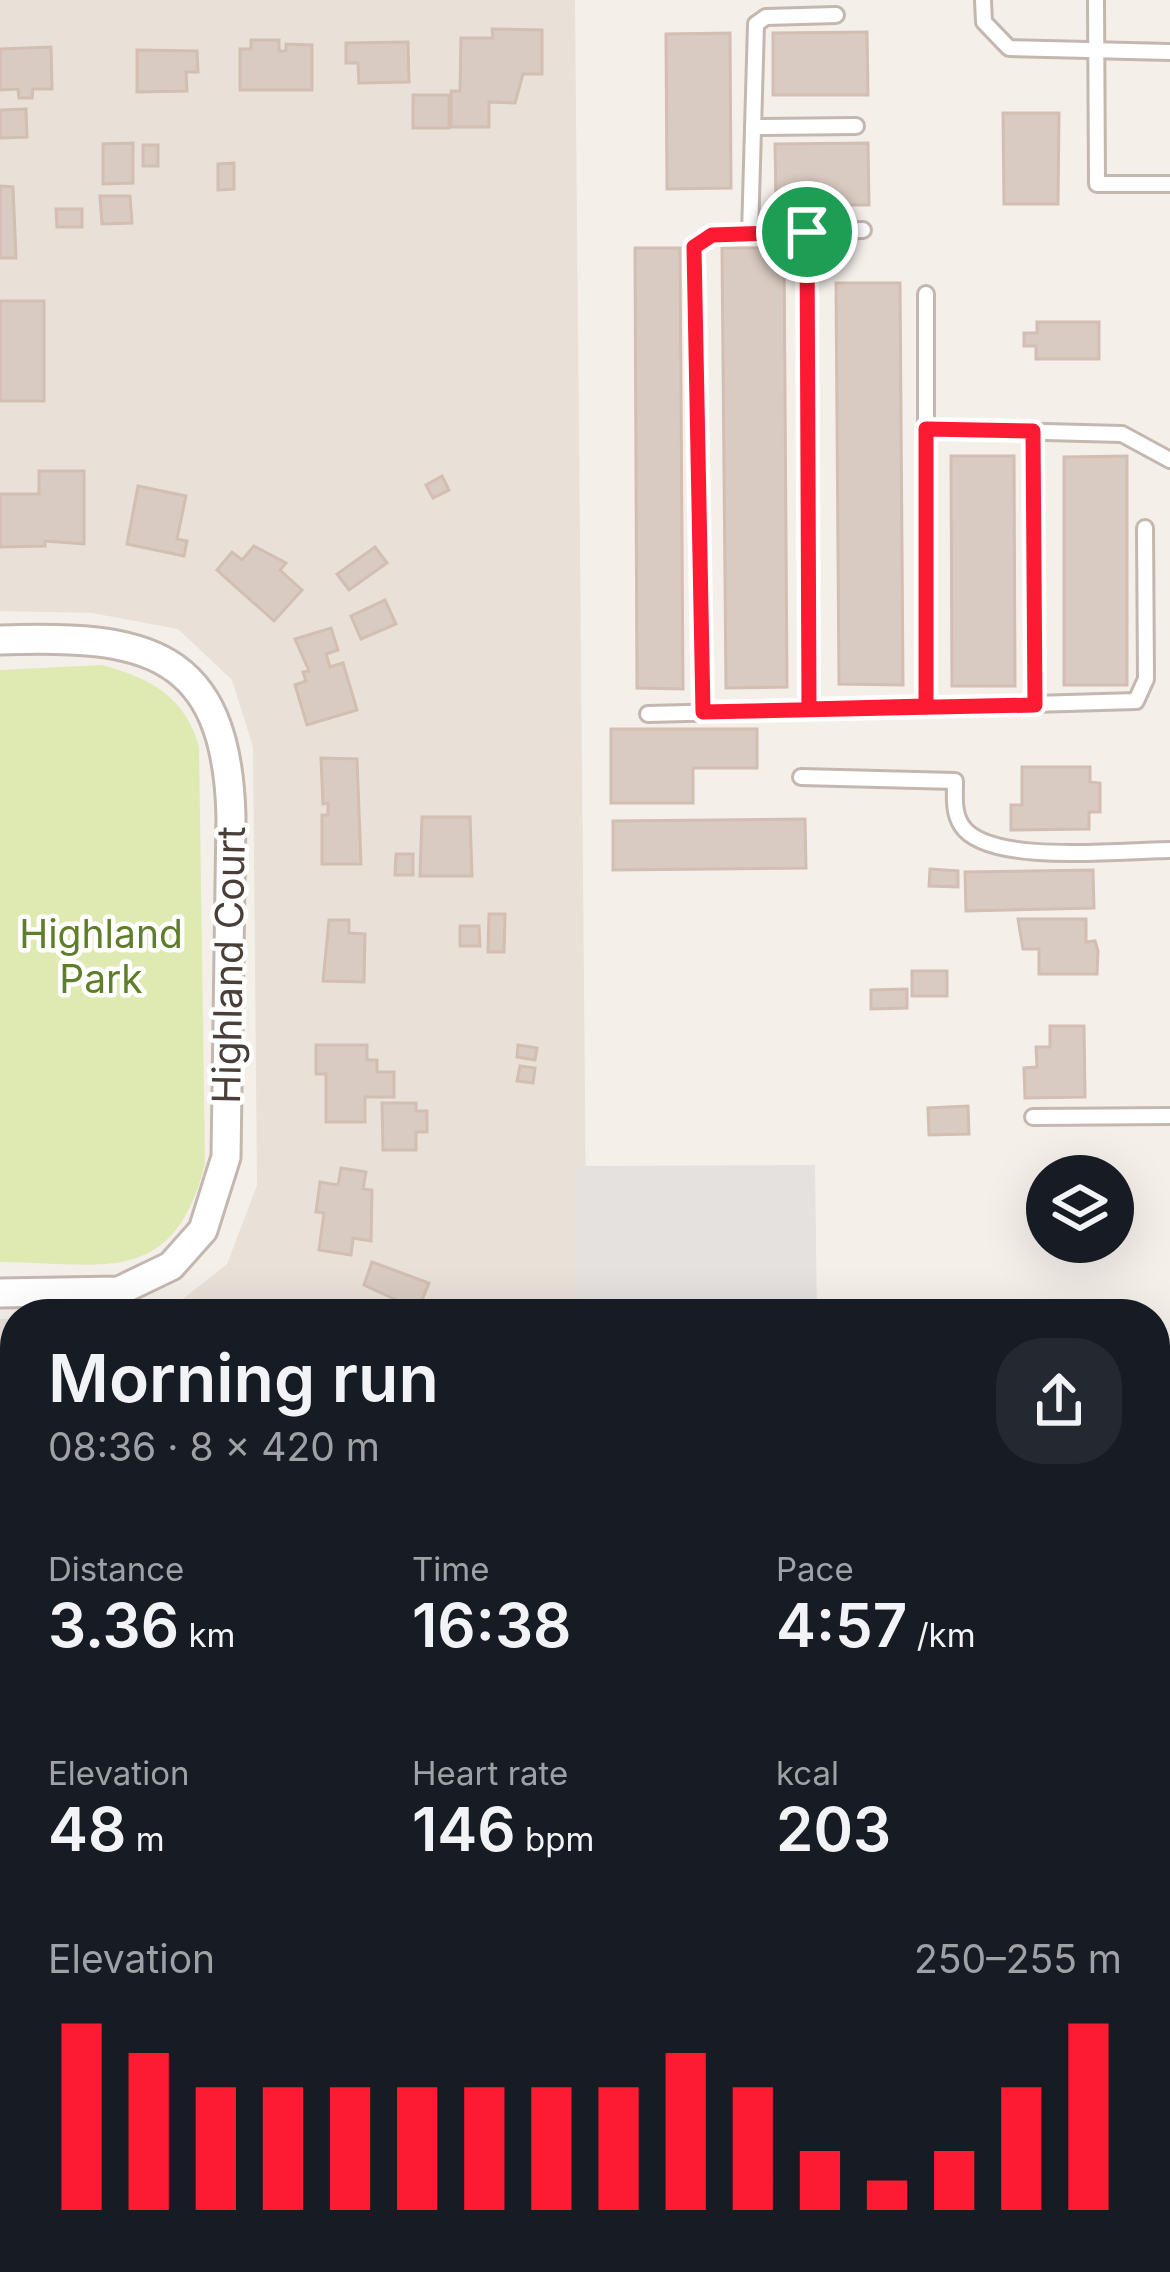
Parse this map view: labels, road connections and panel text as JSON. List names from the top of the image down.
{
  "streets": {
    "street": ["Highland Court"]
  },
  "parks": ["Highland Park"],
  "page": {
    "heading": ["Morning run", "08:36 · 8 × 420 m"],
    "stats": [
      ["Distance", "3.36 km"],
      ["Time", "16:38"],
      ["Pace", "4:57 /km"],
      ["Elevation", "48 m"],
      ["Heart rate", "146 bpm"],
      ["kcal", "203"]
    ],
    "chart": ["Elevation", "250–255 m"]
  }
}
